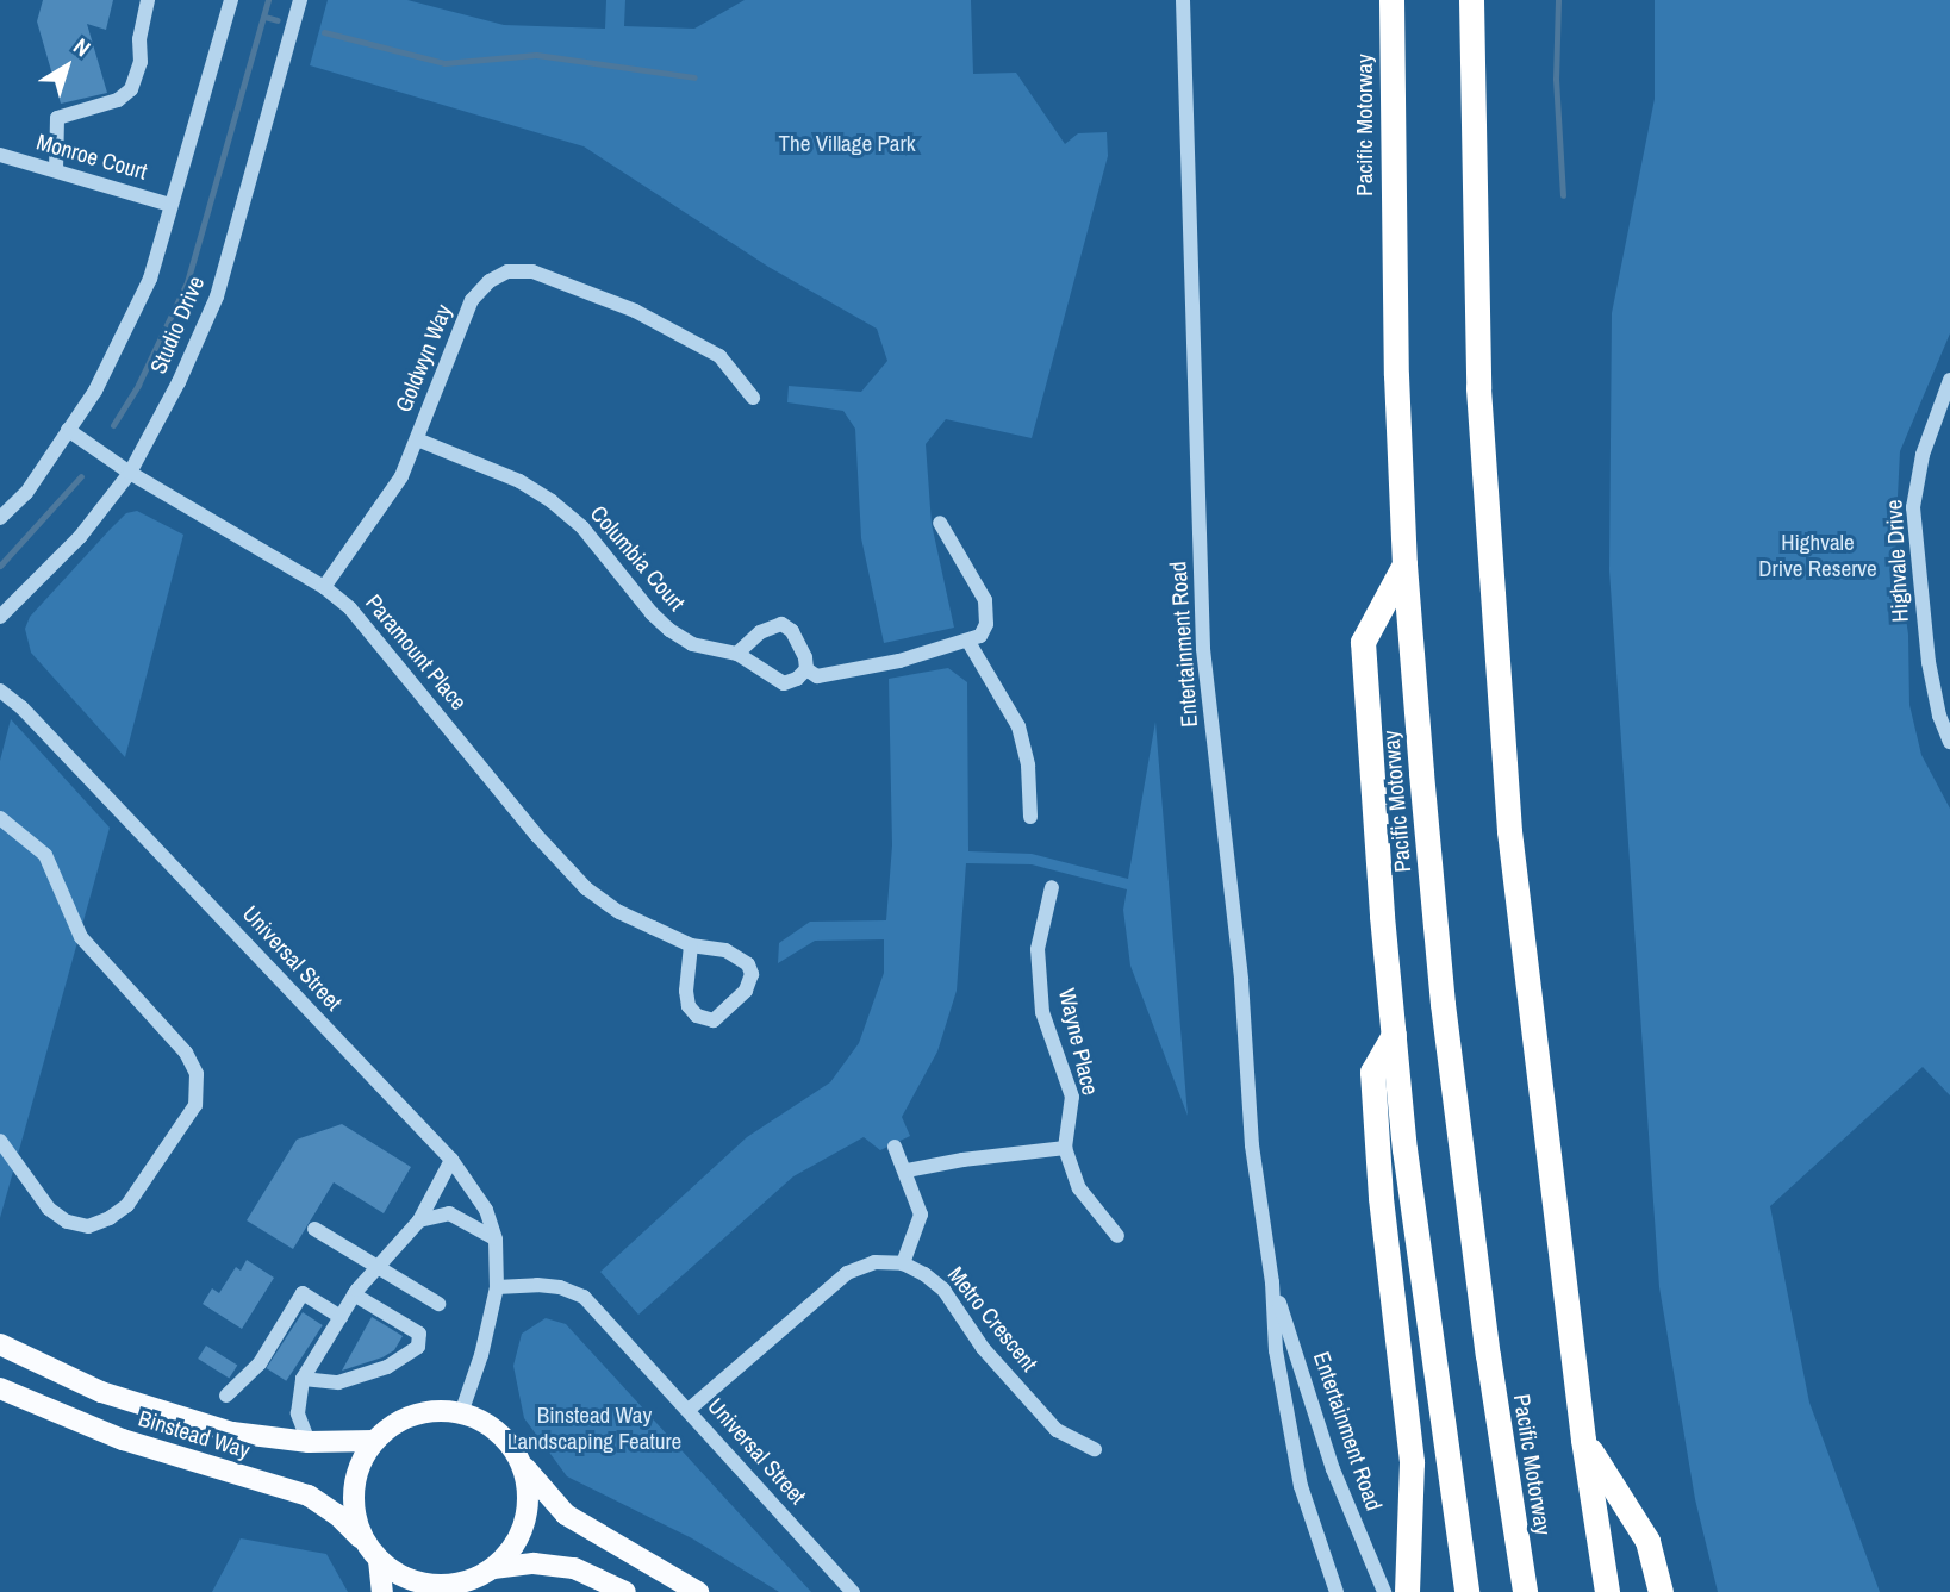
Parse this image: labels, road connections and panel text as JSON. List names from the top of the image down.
{
  "streets": {
    "highway": ["Pacific Motorway"],
    "main road": ["Binstead Way"],
    "street": [
      "Monroe Court",
      "Studio Drive",
      "Goldwyn Way",
      "Columbia Court",
      "Highvale Drive",
      "Entertainment Road",
      "Paramount Place",
      "Universal Street",
      "Wayne Place",
      "Metro Crescent"
    ]
  },
  "crossings": [
    ["Monroe Court", "Studio Drive"],
    ["Studio Drive", "Paramount Place"],
    ["Goldwyn Way", "Columbia Court"],
    ["Goldwyn Way", "Paramount Place"],
    ["Universal Street", "Binstead Way"]
  ],
  "parks": ["The Village Park", "Highvale Drive Reserve", "Binstead Way Landscaping Feature"],
  "north": "top right"
}
